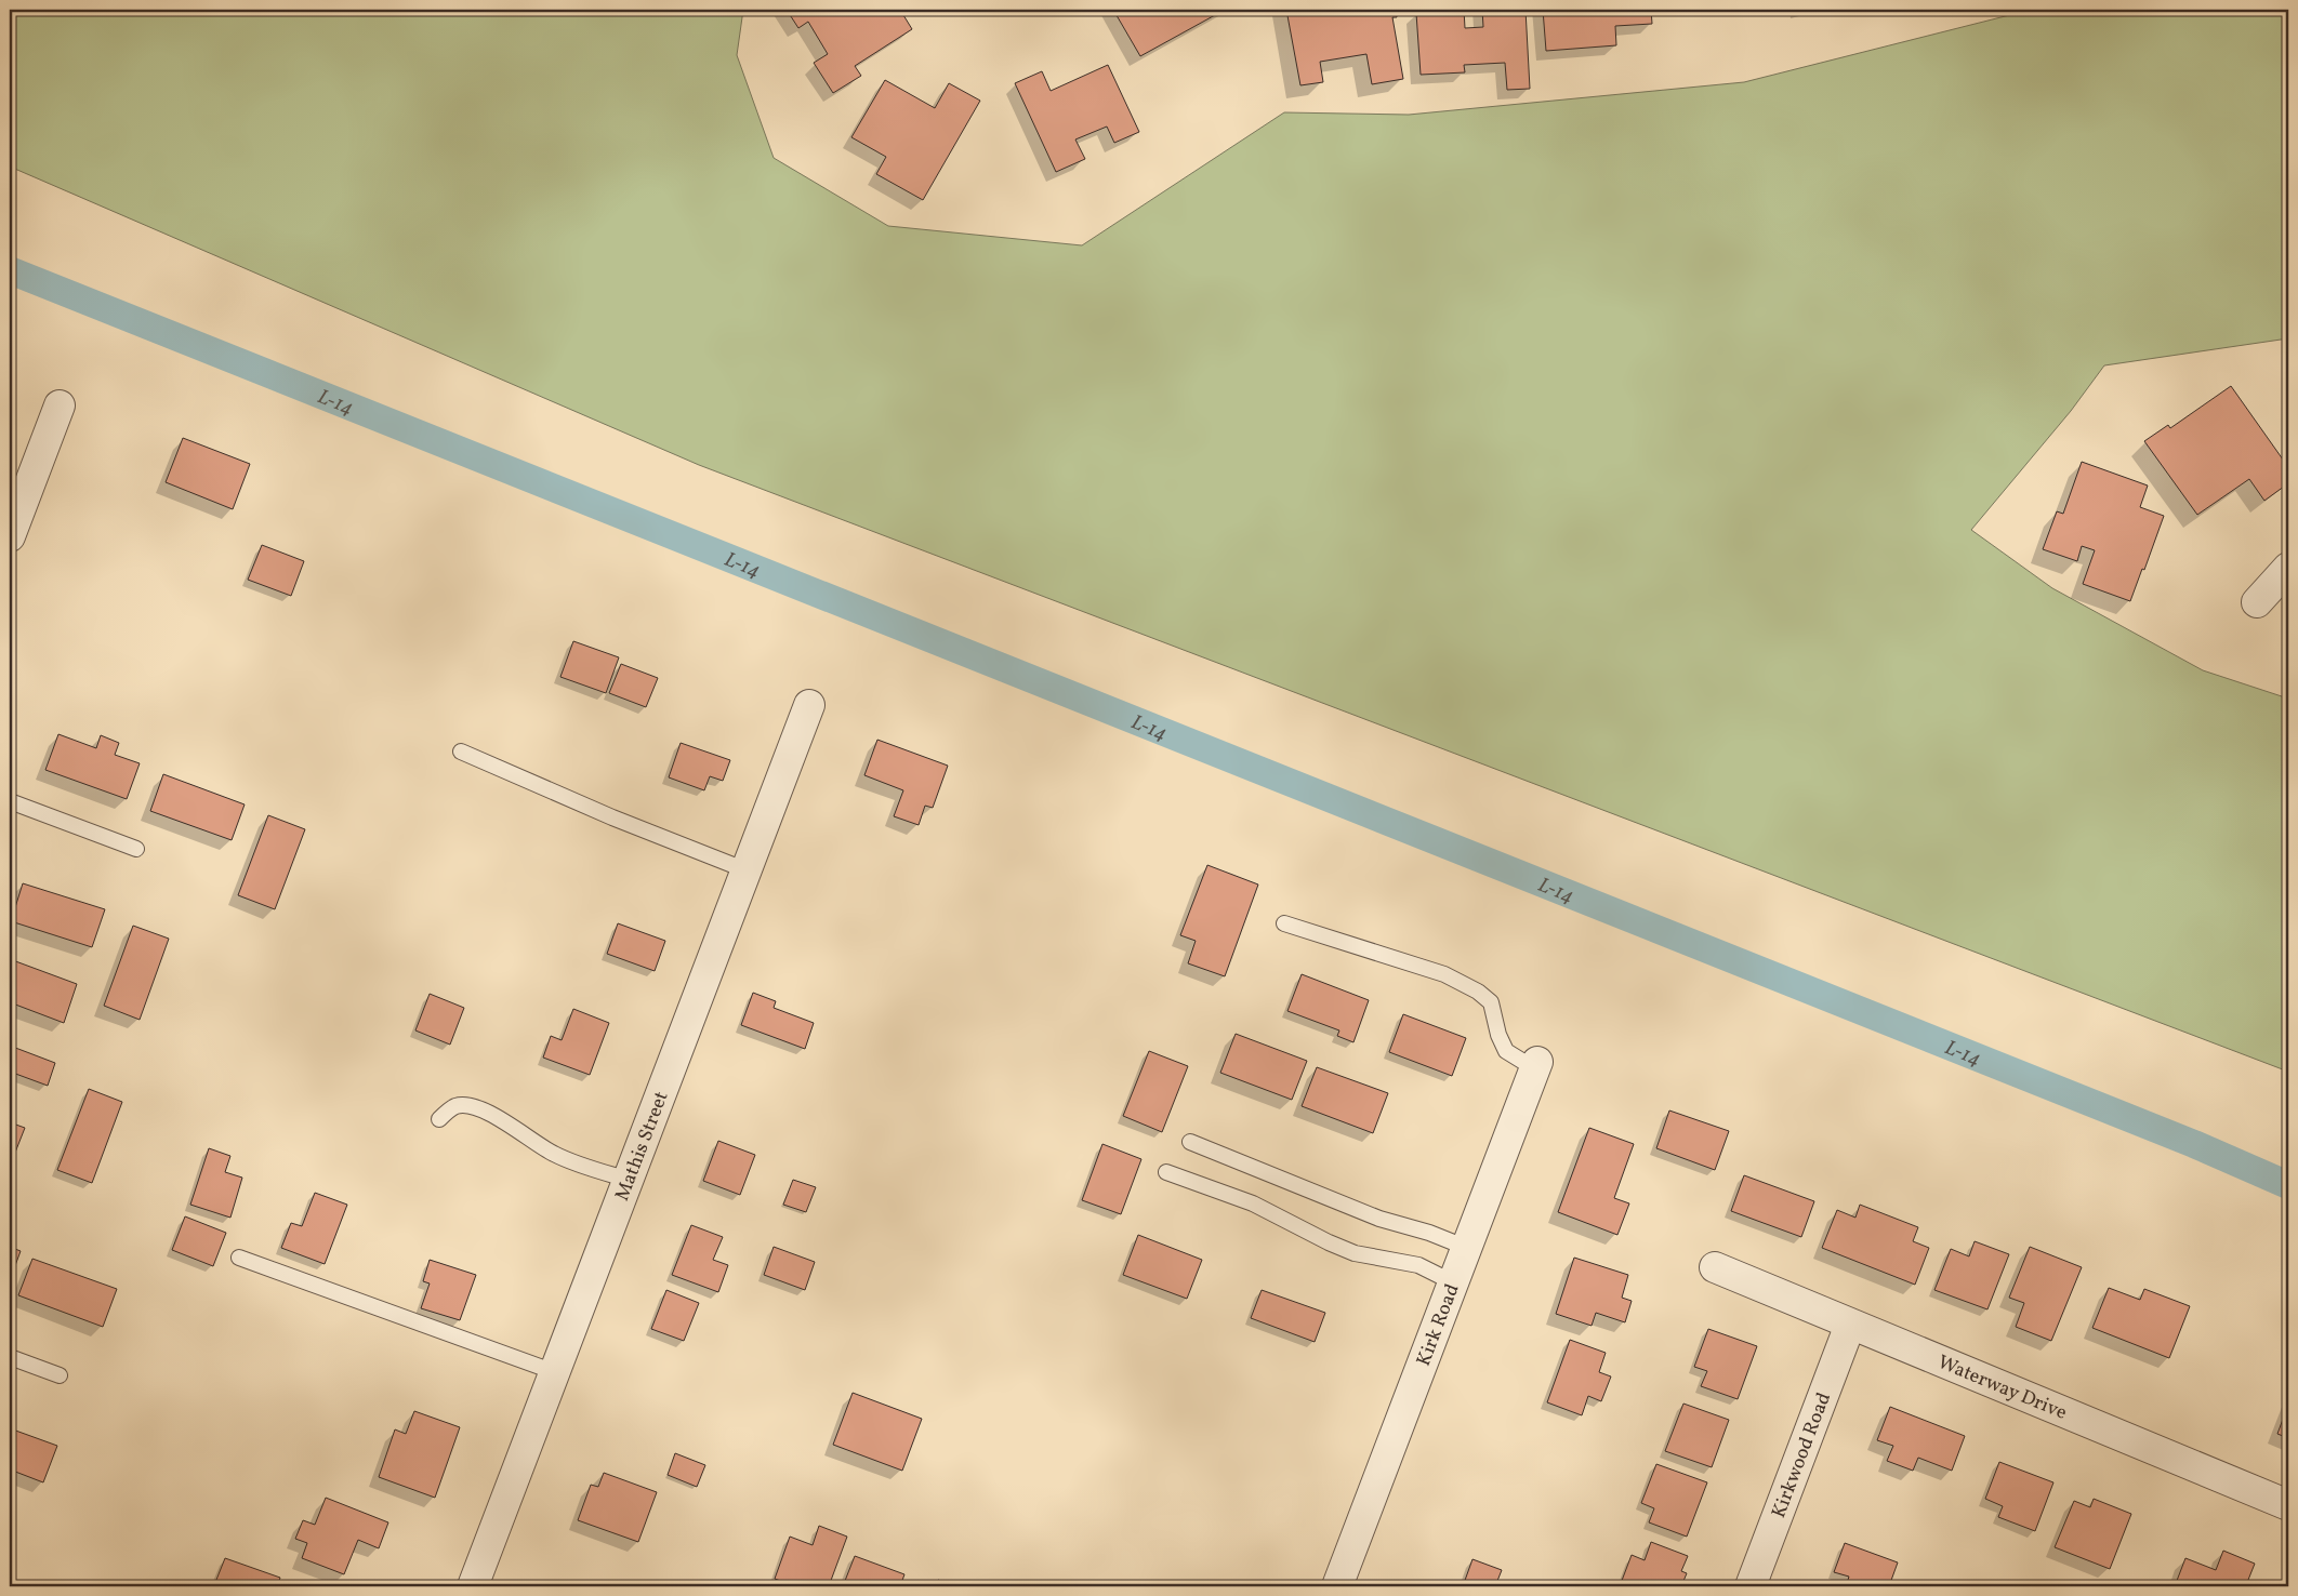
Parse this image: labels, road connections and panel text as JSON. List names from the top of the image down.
{
  "streets": {
    "street": [
      "Mathis Street",
      "Kirk Road",
      "Waterway Drive",
      "Kirkwood Road"
    ]
  },
  "crossings": [
    ["Waterway Drive", "Kirkwood Road"]
  ],
  "water": ["L-14"]
}
